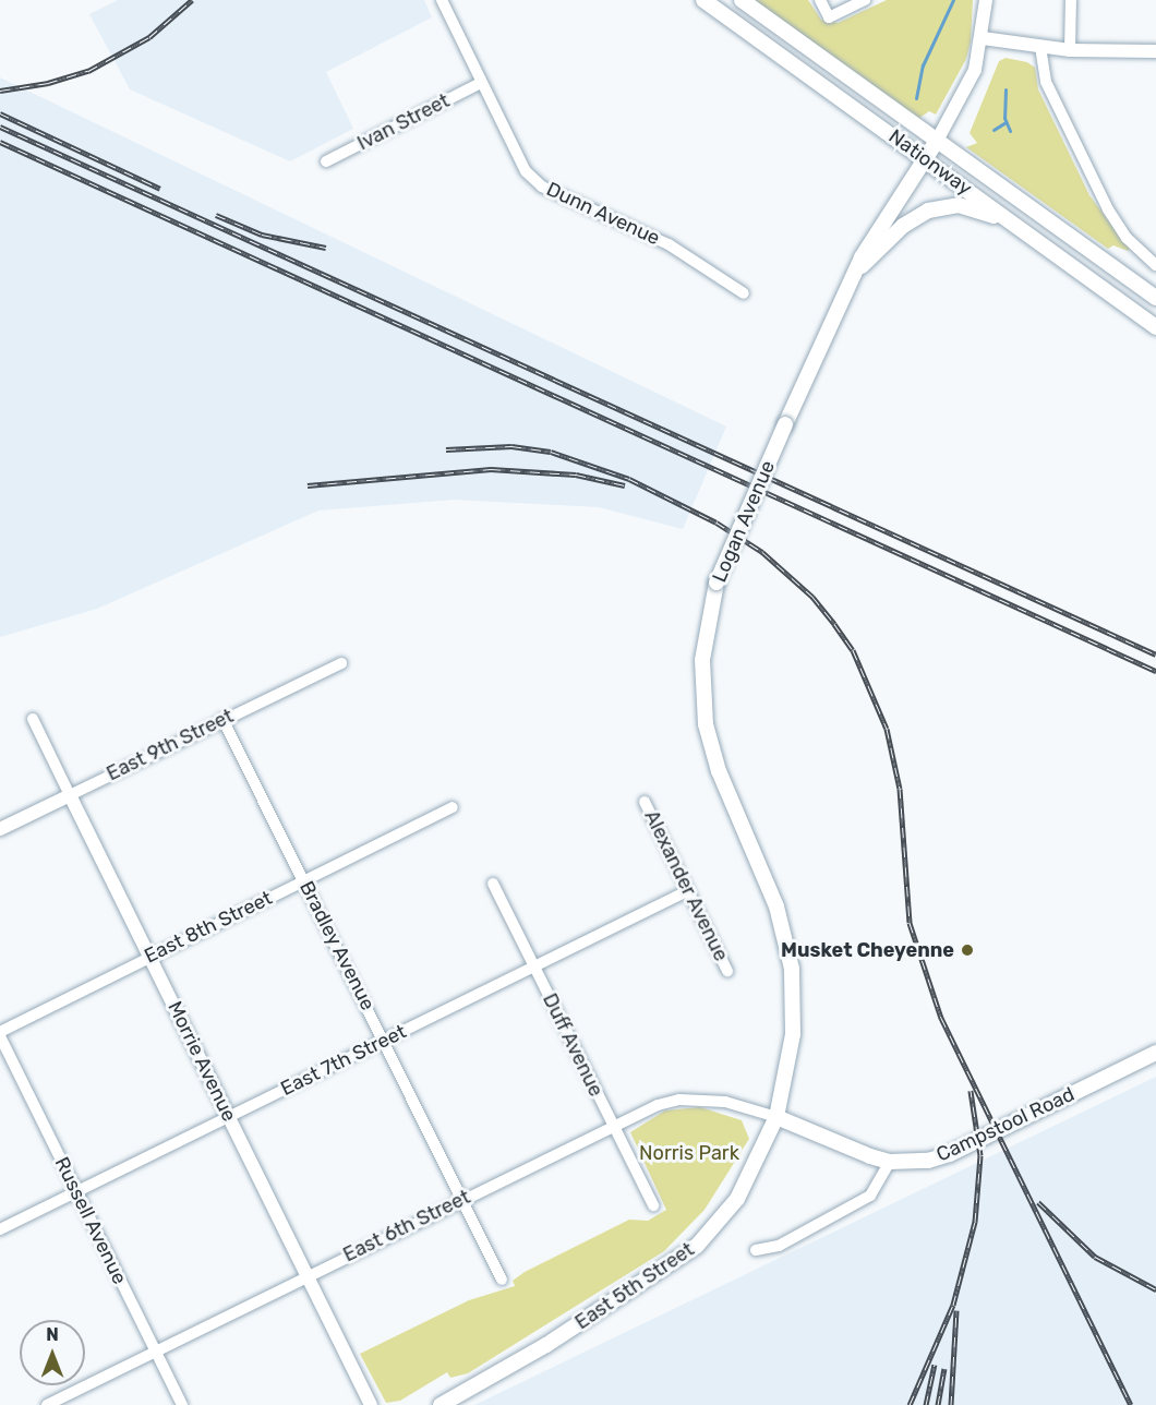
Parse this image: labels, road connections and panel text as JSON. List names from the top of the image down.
{
  "streets": {
    "main road": [
      "Nationway",
      "Logan Avenue",
      "Campstool Road",
      "East 5th Street"
    ],
    "street": [
      "Ivan Street",
      "Dunn Avenue",
      "East 9th Street",
      "Alexander Avenue",
      "East 8th Street",
      "Bradley Avenue",
      "Duff Avenue",
      "East 7th Street",
      "Morrie Avenue",
      "Russell Avenue",
      "East 6th Street"
    ]
  },
  "crossings": [
    ["Ivan Street", "Dunn Avenue"],
    ["Nationway", "Logan Avenue"],
    ["Logan Avenue", "Campstool Road"],
    ["Logan Avenue", "East 6th Street"],
    ["Logan Avenue", "East 5th Street"],
    ["East 9th Street", "Bradley Avenue"],
    ["East 9th Street", "Morrie Avenue"],
    ["Alexander Avenue", "East 7th Street"],
    ["East 8th Street", "Bradley Avenue"],
    ["East 8th Street", "Morrie Avenue"],
    ["East 8th Street", "Russell Avenue"],
    ["Bradley Avenue", "East 7th Street"],
    ["Bradley Avenue", "East 6th Street"],
    ["Duff Avenue", "East 7th Street"],
    ["Duff Avenue", "East 6th Street"],
    ["East 7th Street", "Morrie Avenue"],
    ["East 7th Street", "Russell Avenue"],
    ["Morrie Avenue", "East 6th Street"],
    ["Campstool Road", "East 6th Street"],
    ["Campstool Road", "East 5th Street"],
    ["Russell Avenue", "East 6th Street"],
    ["East 6th Street", "East 5th Street"]
  ],
  "parks": ["Norris Park"],
  "places": ["Musket Cheyenne"],
  "north": "top"
}
